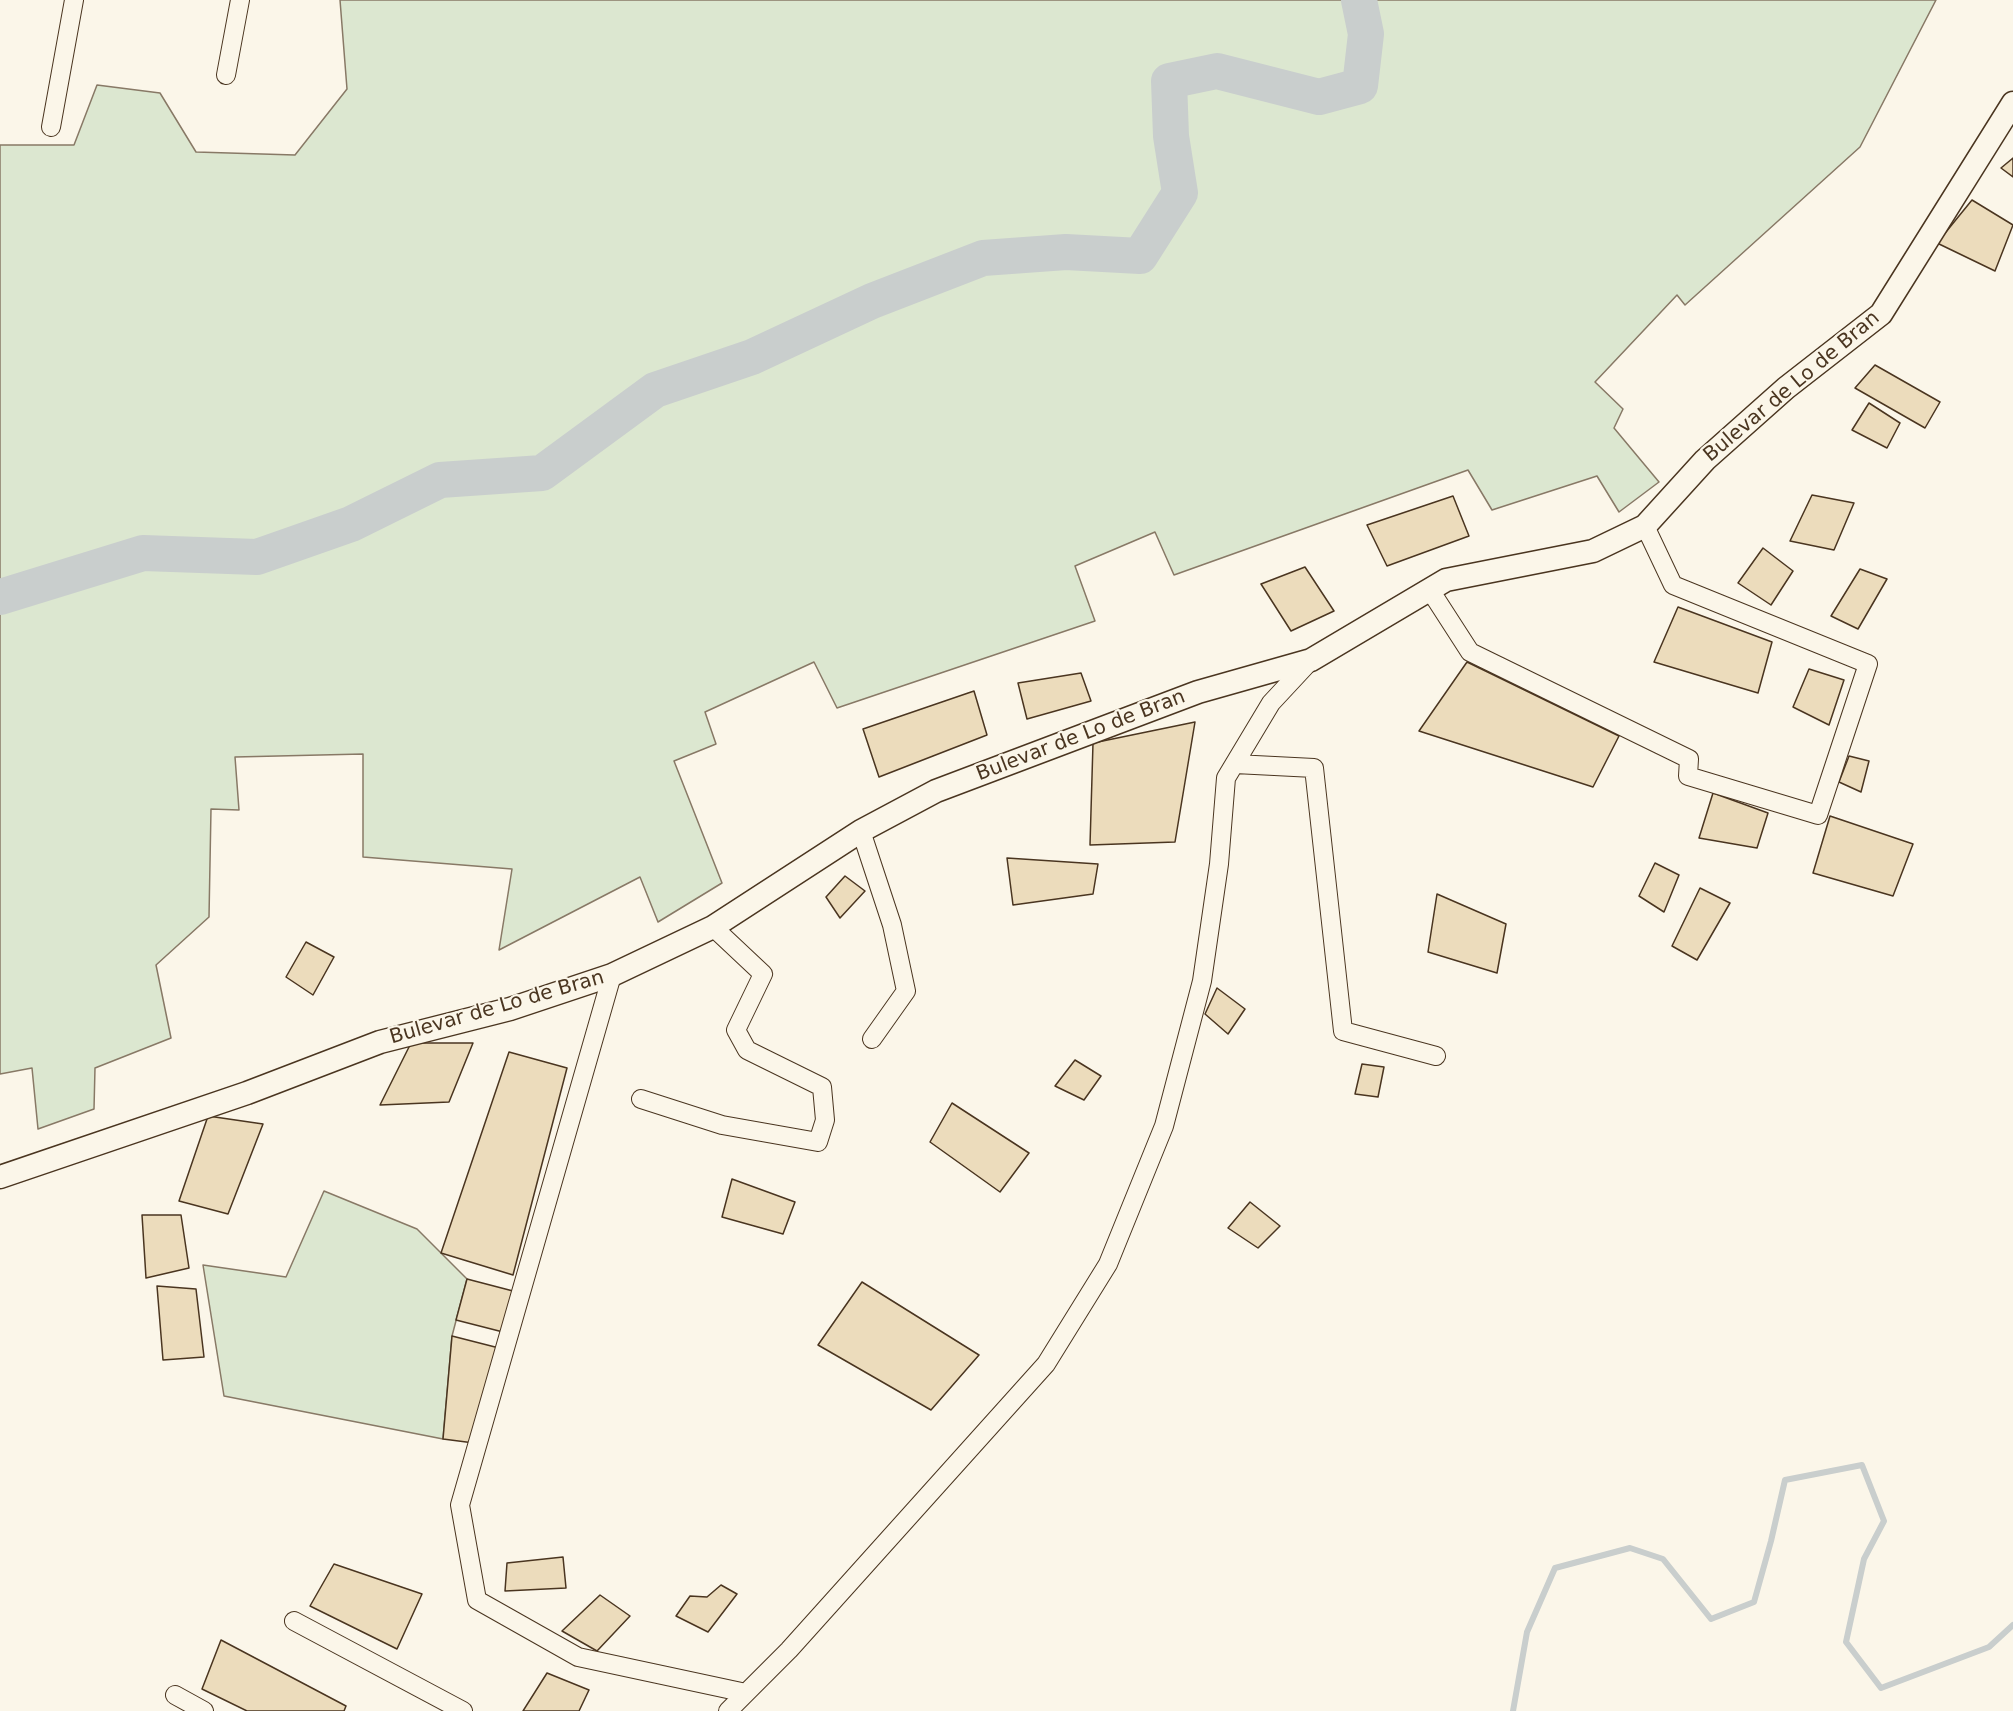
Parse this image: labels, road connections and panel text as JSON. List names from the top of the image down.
{
  "streets": {
    "street": ["Bulevar de Lo de Bran"]
  }
}
